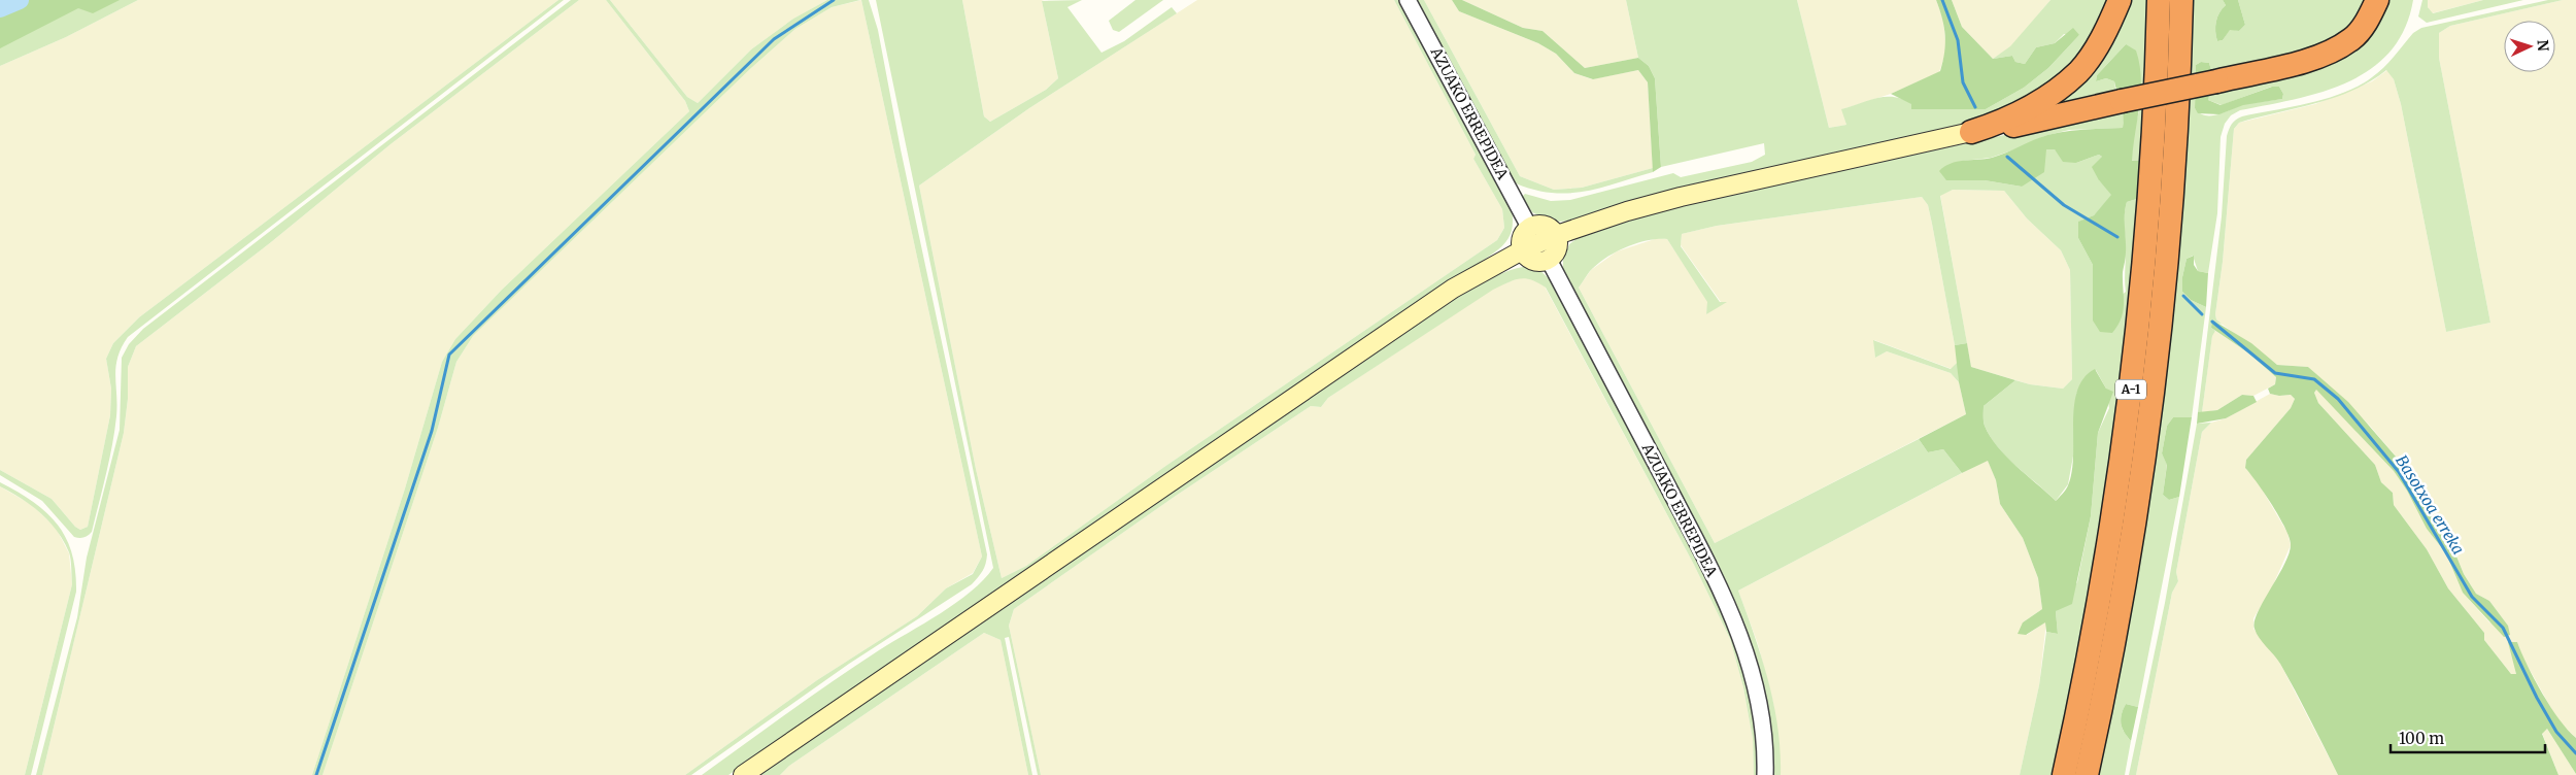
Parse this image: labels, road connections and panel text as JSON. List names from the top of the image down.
{
  "streets": {
    "highway": ["A-1"],
    "street": ["AZUAKO ERREPIDEA"]
  },
  "water": ["Basotxoa erreka"],
  "scale_bar": "100 m",
  "north": "right"
}
